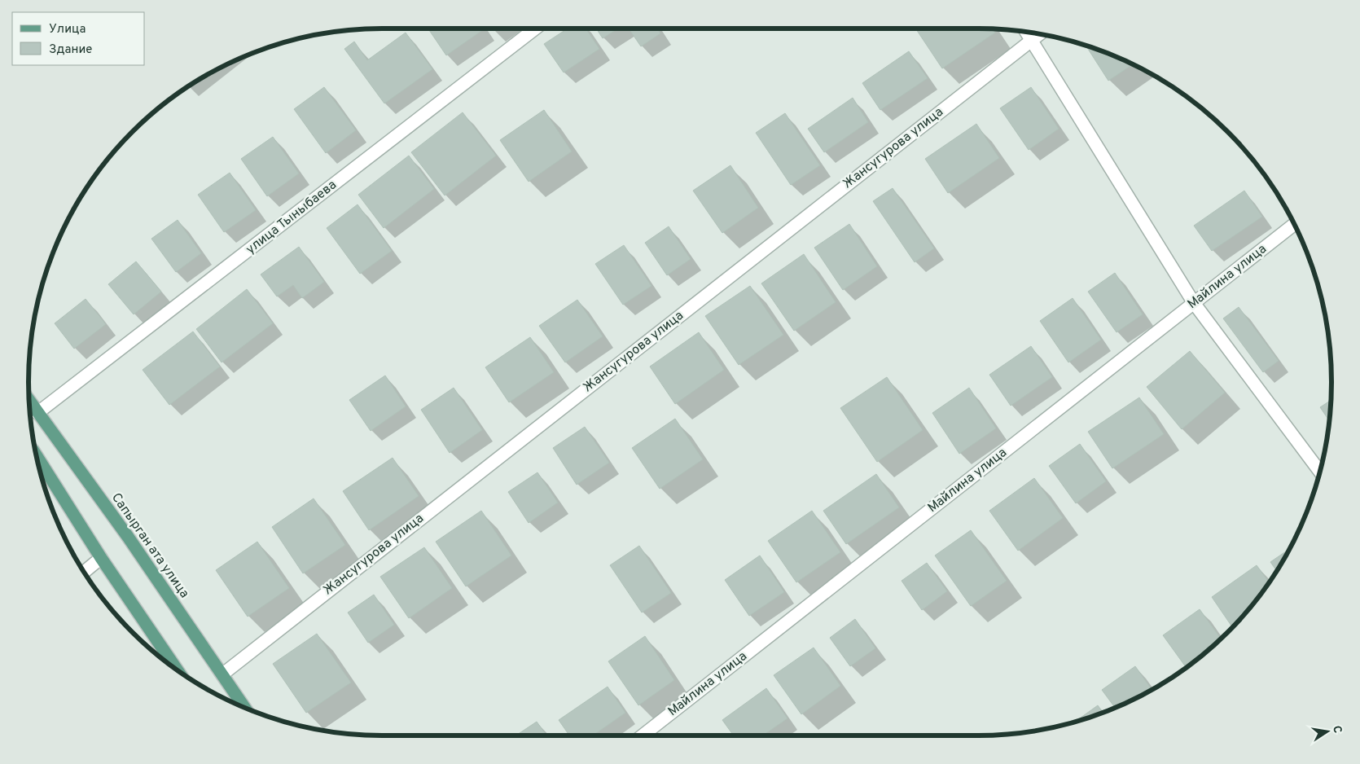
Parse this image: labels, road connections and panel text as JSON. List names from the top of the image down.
{
  "streets": {
    "main road": ["Сапырган ата улица"],
    "street": ["Жансугурова улица", "улица Тыныбаева", "Майлина улица"]
  },
  "crossings": [
    ["Жансугурова улица", "Сапырган ата улица"],
    ["улица Тыныбаева", "Сапырган ата улица"]
  ],
  "legend": ["Улица", "Здание"],
  "north": "right"
}
